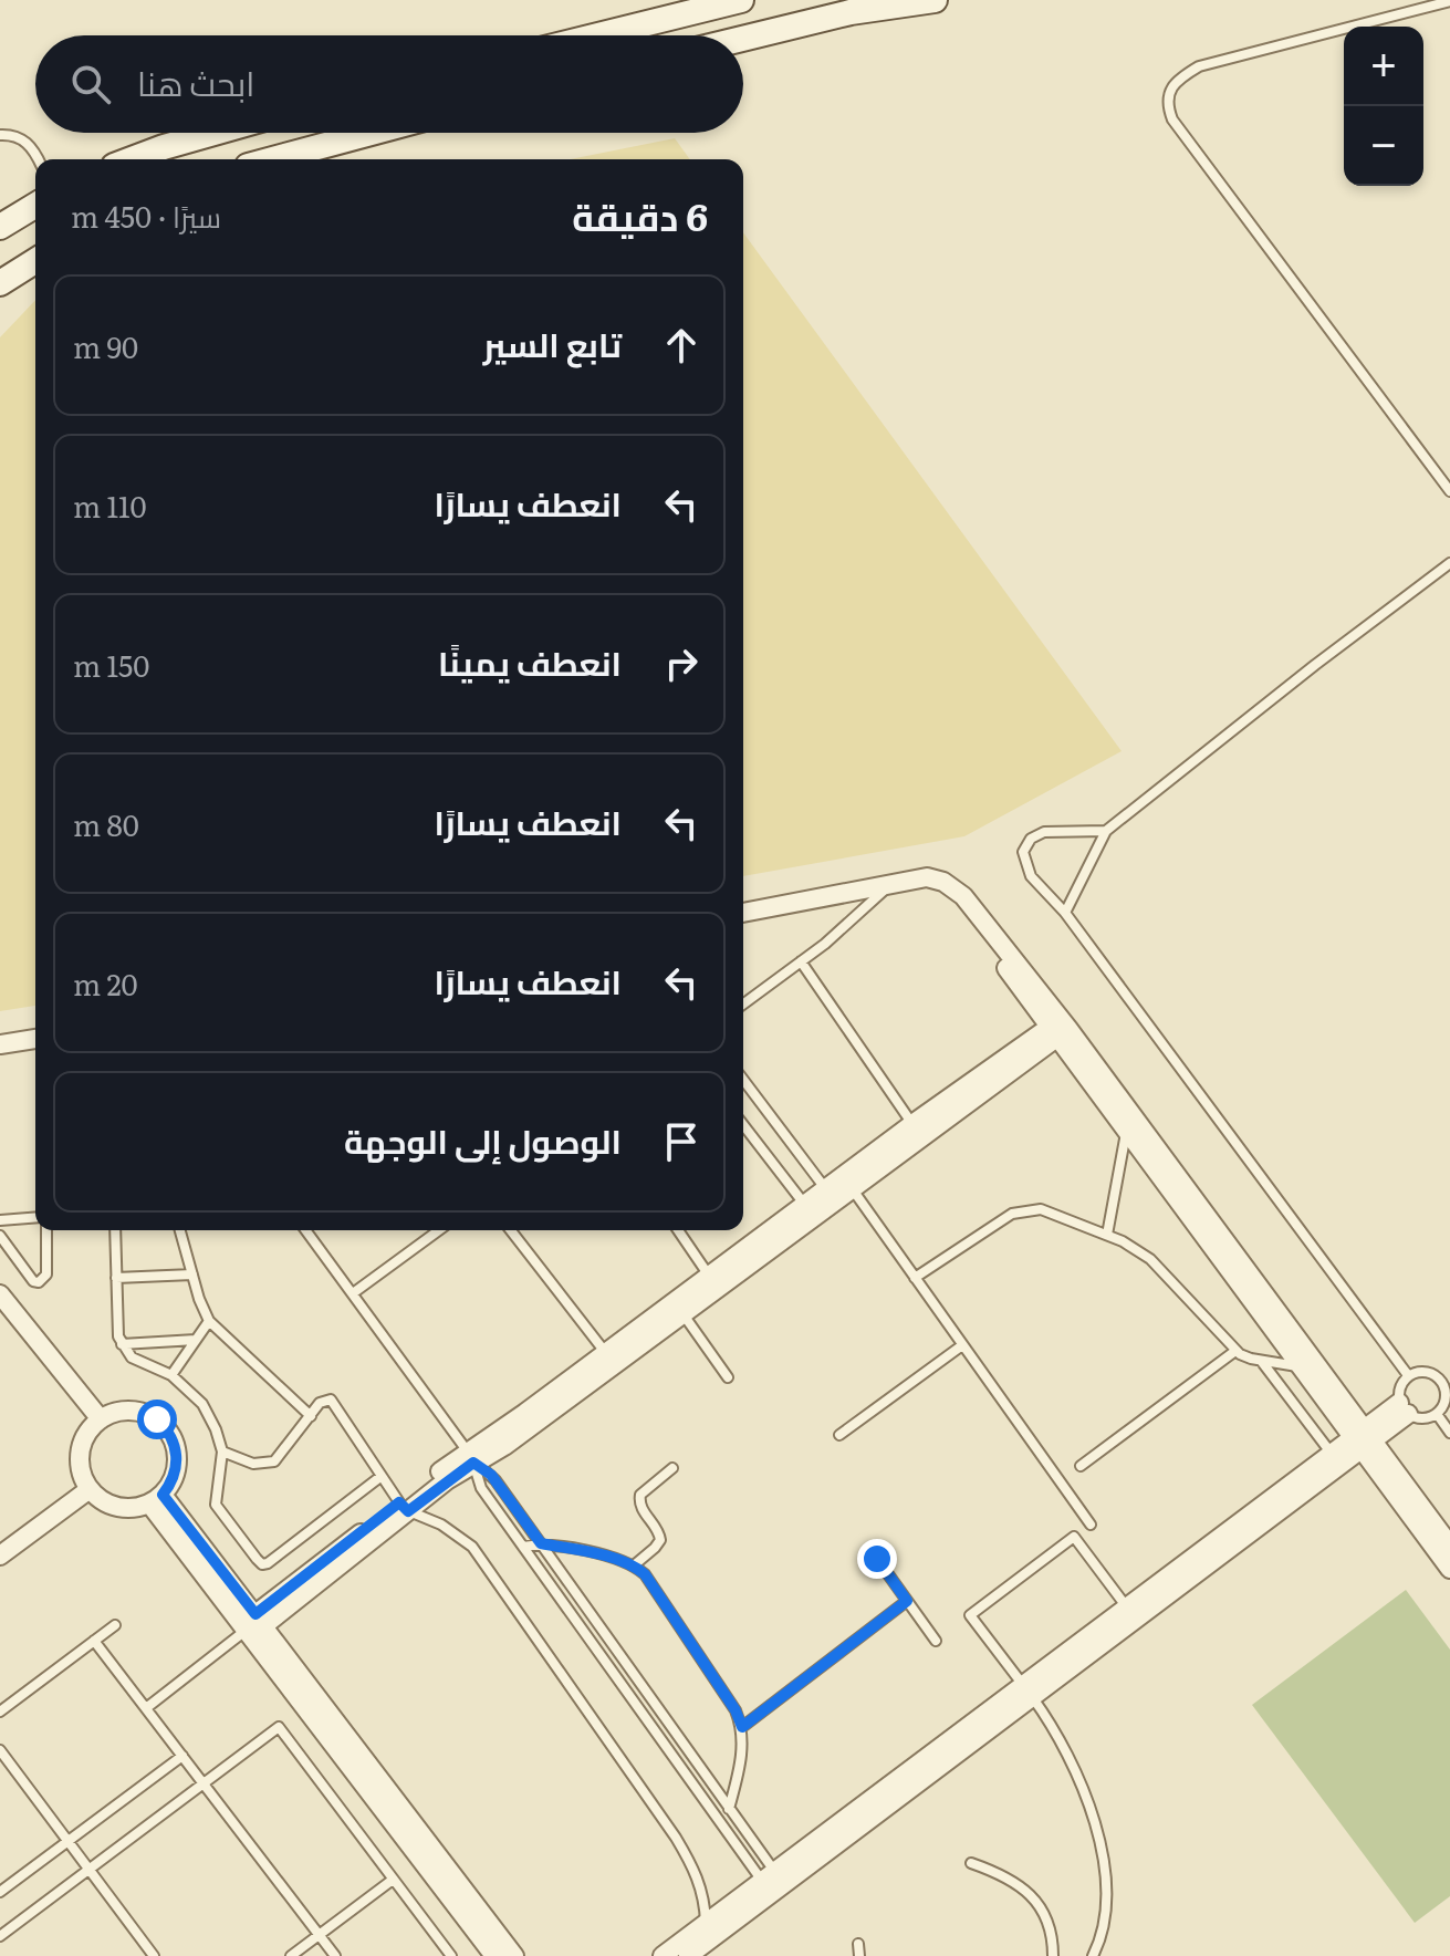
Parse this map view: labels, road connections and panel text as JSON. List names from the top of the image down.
{
  "page": {
    "map_buttons": ["+", "−"],
    "search": "ابحث هنا",
    "heading": ["6 دقيقة", "سيرًا · 450 m"],
    "list": [
      ["تابع السير", "90 m"],
      ["انعطف يسارًا", "110 m"],
      ["انعطف يمينًا", "150 m"],
      ["انعطف يسارًا", "80 m"],
      ["انعطف يسارًا", "20 m"],
      "الوصول إلى الوجهة"
    ]
  }
}
